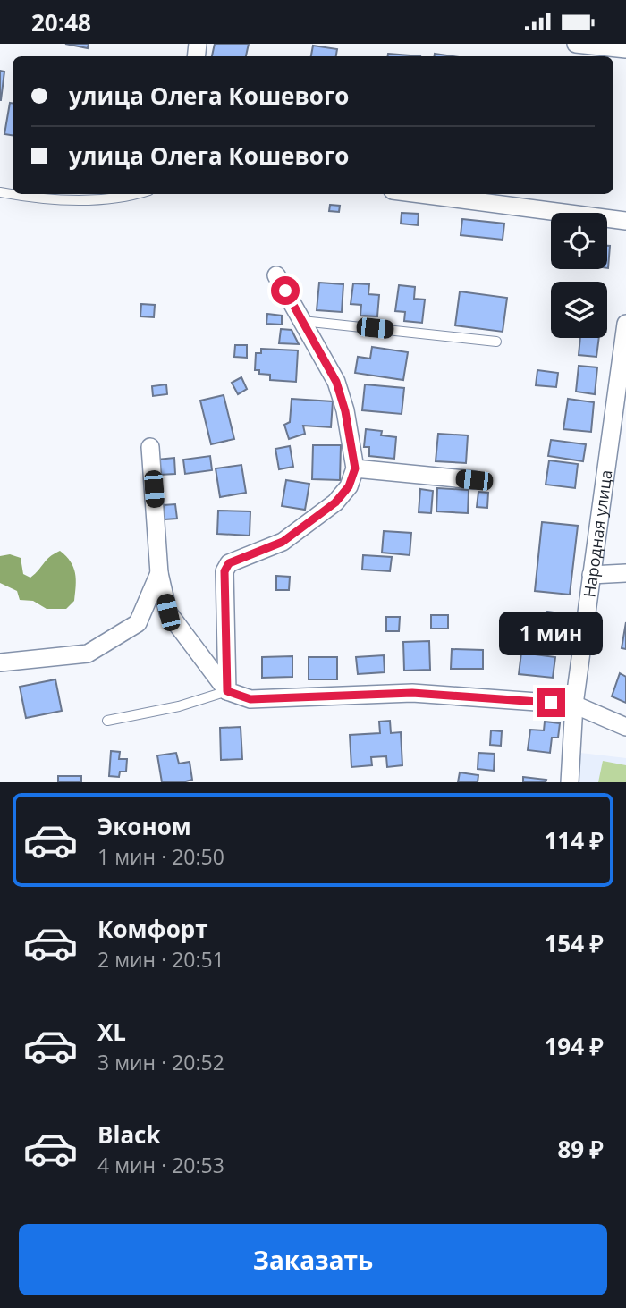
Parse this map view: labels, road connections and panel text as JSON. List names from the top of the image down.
{
  "streets": {
    "street": ["Народная улица"]
  },
  "page": {
    "status": "20:48",
    "banner": ["улица Олега Кошевого", "улица Олега Кошевого"],
    "bubble": "1 мин",
    "list": [
      {
        "name": "Эконом",
        "note": "1 мин · 20:50",
        "value": "114 ₽"
      },
      {
        "name": "Комфорт",
        "note": "2 мин · 20:51",
        "value": "154 ₽"
      },
      {
        "name": "XL",
        "note": "3 мин · 20:52",
        "value": "194 ₽"
      },
      {
        "name": "Black",
        "note": "4 мин · 20:53",
        "value": "89 ₽"
      }
    ],
    "buttons": "Заказать"
  }
}
